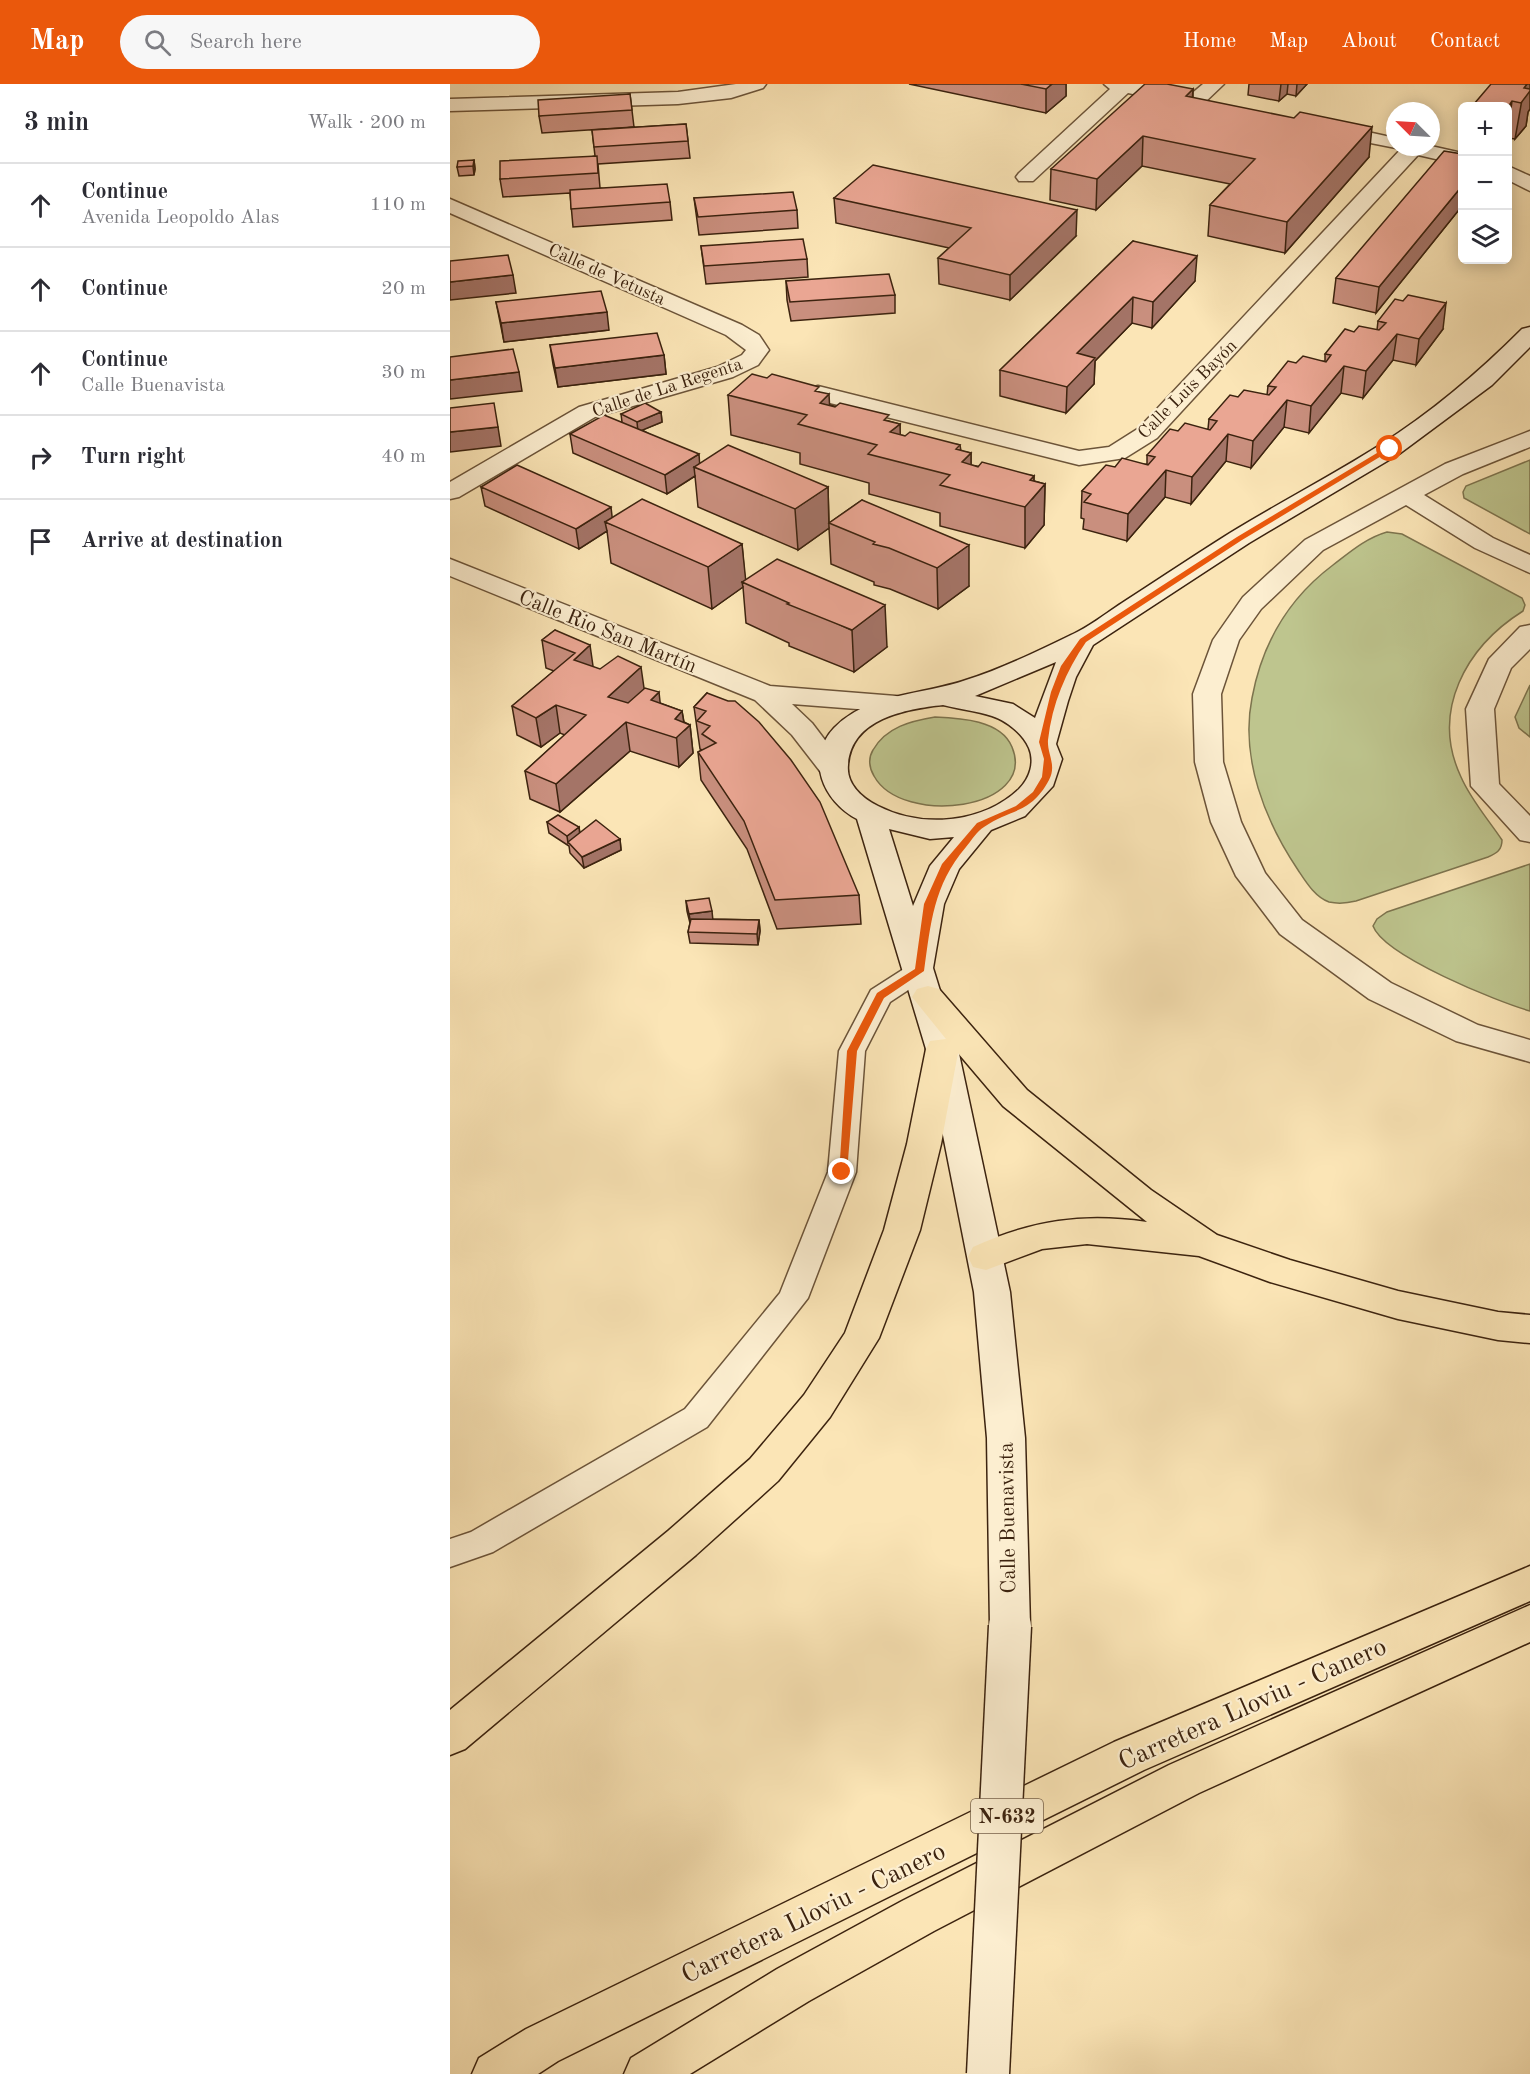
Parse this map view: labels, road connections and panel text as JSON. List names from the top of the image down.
{
  "streets": {
    "highway": ["Carretera Lloviu - Canero", "N-632"],
    "street": [
      "Calle de Vetusta",
      "Calle de La Regenta",
      "Calle Luis Bayón",
      "Calle Rio San Martín",
      "Calle Buenavista"
    ]
  },
  "crossings": [
    ["Calle de Vetusta", "Calle de La Regenta"],
    ["Calle Rio San Martín", "Calle Buenavista"]
  ],
  "north": "top left",
  "page": {
    "header": "Map",
    "search": "Search here",
    "nav": [
      "Home",
      "Map",
      "About",
      "Contact"
    ],
    "heading": ["3 min", "Walk · 200 m"],
    "map_buttons": ["+", "−"],
    "list": [
      ["Continue", "Avenida Leopoldo Alas", "110 m"],
      ["Continue", "20 m"],
      ["Continue", "Calle Buenavista", "30 m"],
      ["Turn right", "40 m"],
      "Arrive at destination"
    ]
  }
}
